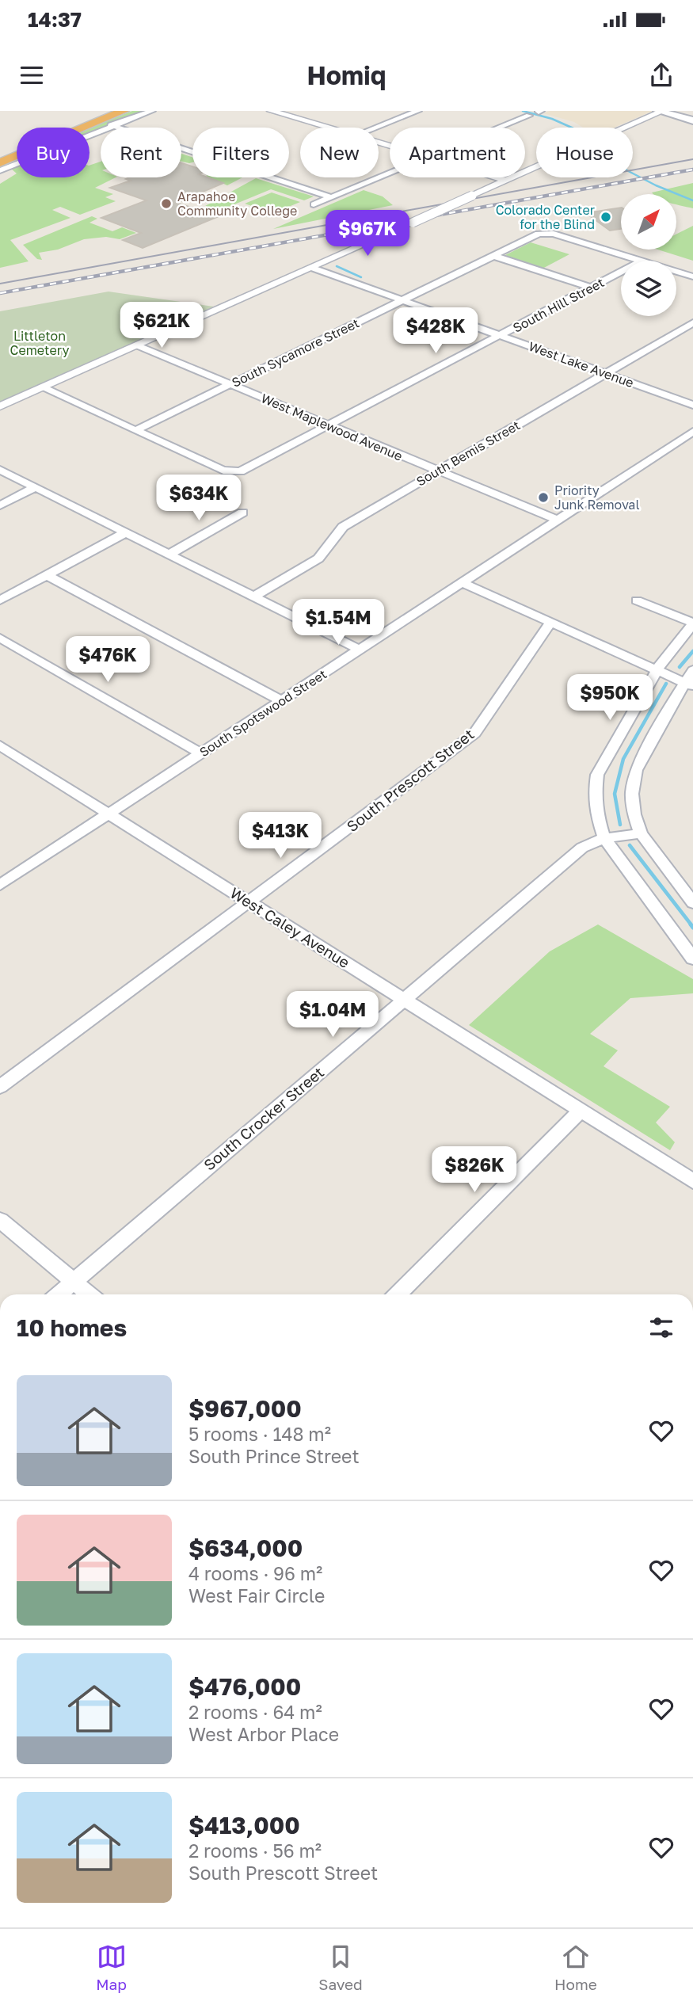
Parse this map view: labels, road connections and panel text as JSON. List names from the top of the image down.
{
  "streets": {
    "street": [
      "South Hill Street",
      "South Sycamore Street",
      "West Lake Avenue",
      "West Maplewood Avenue",
      "South Bemis Street",
      "South Spotswood Street",
      "South Prescott Street",
      "West Caley Avenue",
      "South Crocker Street"
    ]
  },
  "crossings": [
    ["South Hill Street", "South Sycamore Street"],
    ["South Hill Street", "West Lake Avenue"],
    ["South Hill Street", "West Maplewood Avenue"],
    ["South Sycamore Street", "West Lake Avenue"],
    ["South Sycamore Street", "West Maplewood Avenue"],
    ["West Lake Avenue", "South Bemis Street"],
    ["West Maplewood Avenue", "South Bemis Street"],
    ["West Maplewood Avenue", "South Spotswood Street"],
    ["South Spotswood Street", "West Caley Avenue"],
    ["South Prescott Street", "West Caley Avenue"],
    ["West Caley Avenue", "South Crocker Street"]
  ],
  "parks": ["Littleton Cemetery"],
  "places": ["Arapahoe Community College", "Colorado Center for the Blind", "Priority Junk Removal"],
  "north": "top right",
  "page": {
    "status": "14:37",
    "header": "Homiq",
    "chip": [
      "Buy",
      "Rent",
      "Filters",
      "New",
      "Apartment",
      "House"
    ],
    "price": [
      "$967K",
      "$621K",
      "$428K",
      "$634K",
      "$1.54M",
      "$476K",
      "$950K",
      "$413K",
      "$1.04M",
      "$826K"
    ],
    "heading": "10 homes",
    "list": [
      {
        "name": "$967,000",
        "note": "5 rooms · 148 m² · South Prince Street"
      },
      {
        "name": "$634,000",
        "note": "4 rooms · 96 m² · West Fair Circle"
      },
      {
        "name": "$476,000",
        "note": "2 rooms · 64 m² · West Arbor Place"
      },
      {
        "name": "$413,000",
        "note": "2 rooms · 56 m² · South Prescott Street"
      }
    ],
    "tabs": ["Map", "Saved", "Home"]
  }
}
